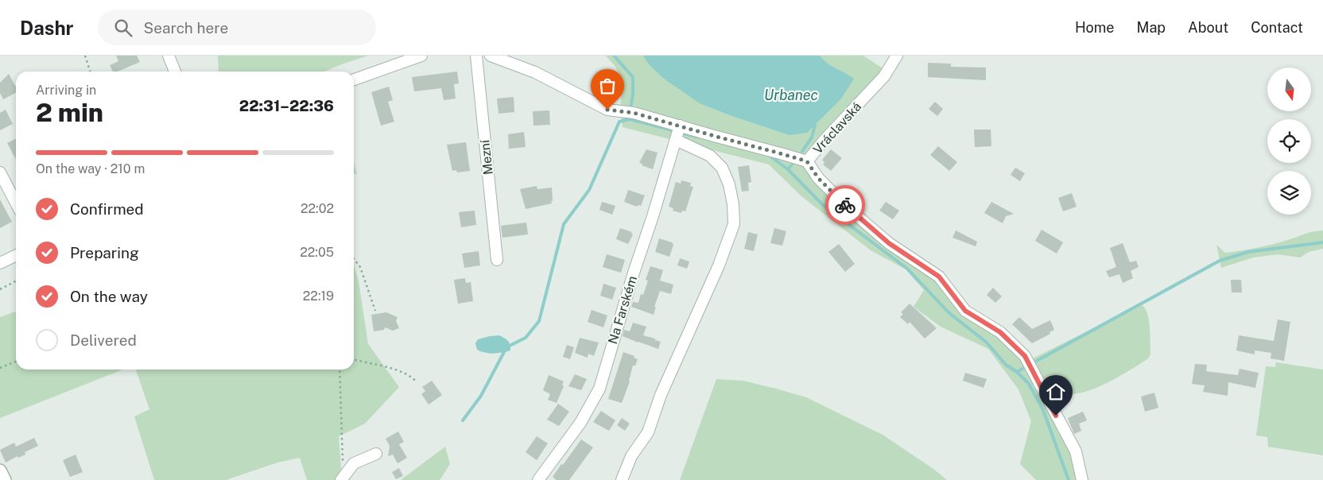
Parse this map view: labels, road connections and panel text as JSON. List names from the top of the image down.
{
  "streets": {
    "street": ["Vráclavská", "Mezní", "Na Farském"]
  },
  "crossings": [
    ["Vráclavská", "Na Farském"]
  ],
  "water": ["Urbanec"],
  "north": "bottom",
  "page": {
    "header": "Dashr",
    "search": "Search here",
    "nav": [
      "Home",
      "Map",
      "About",
      "Contact"
    ],
    "heading": ["2 min", "Arriving in", "22:31–22:36"],
    "bar": "On the way · 210 m",
    "list": [
      ["Confirmed", "22:02"],
      ["Preparing", "22:05"],
      ["On the way", "22:19"],
      "Delivered"
    ]
  }
}
